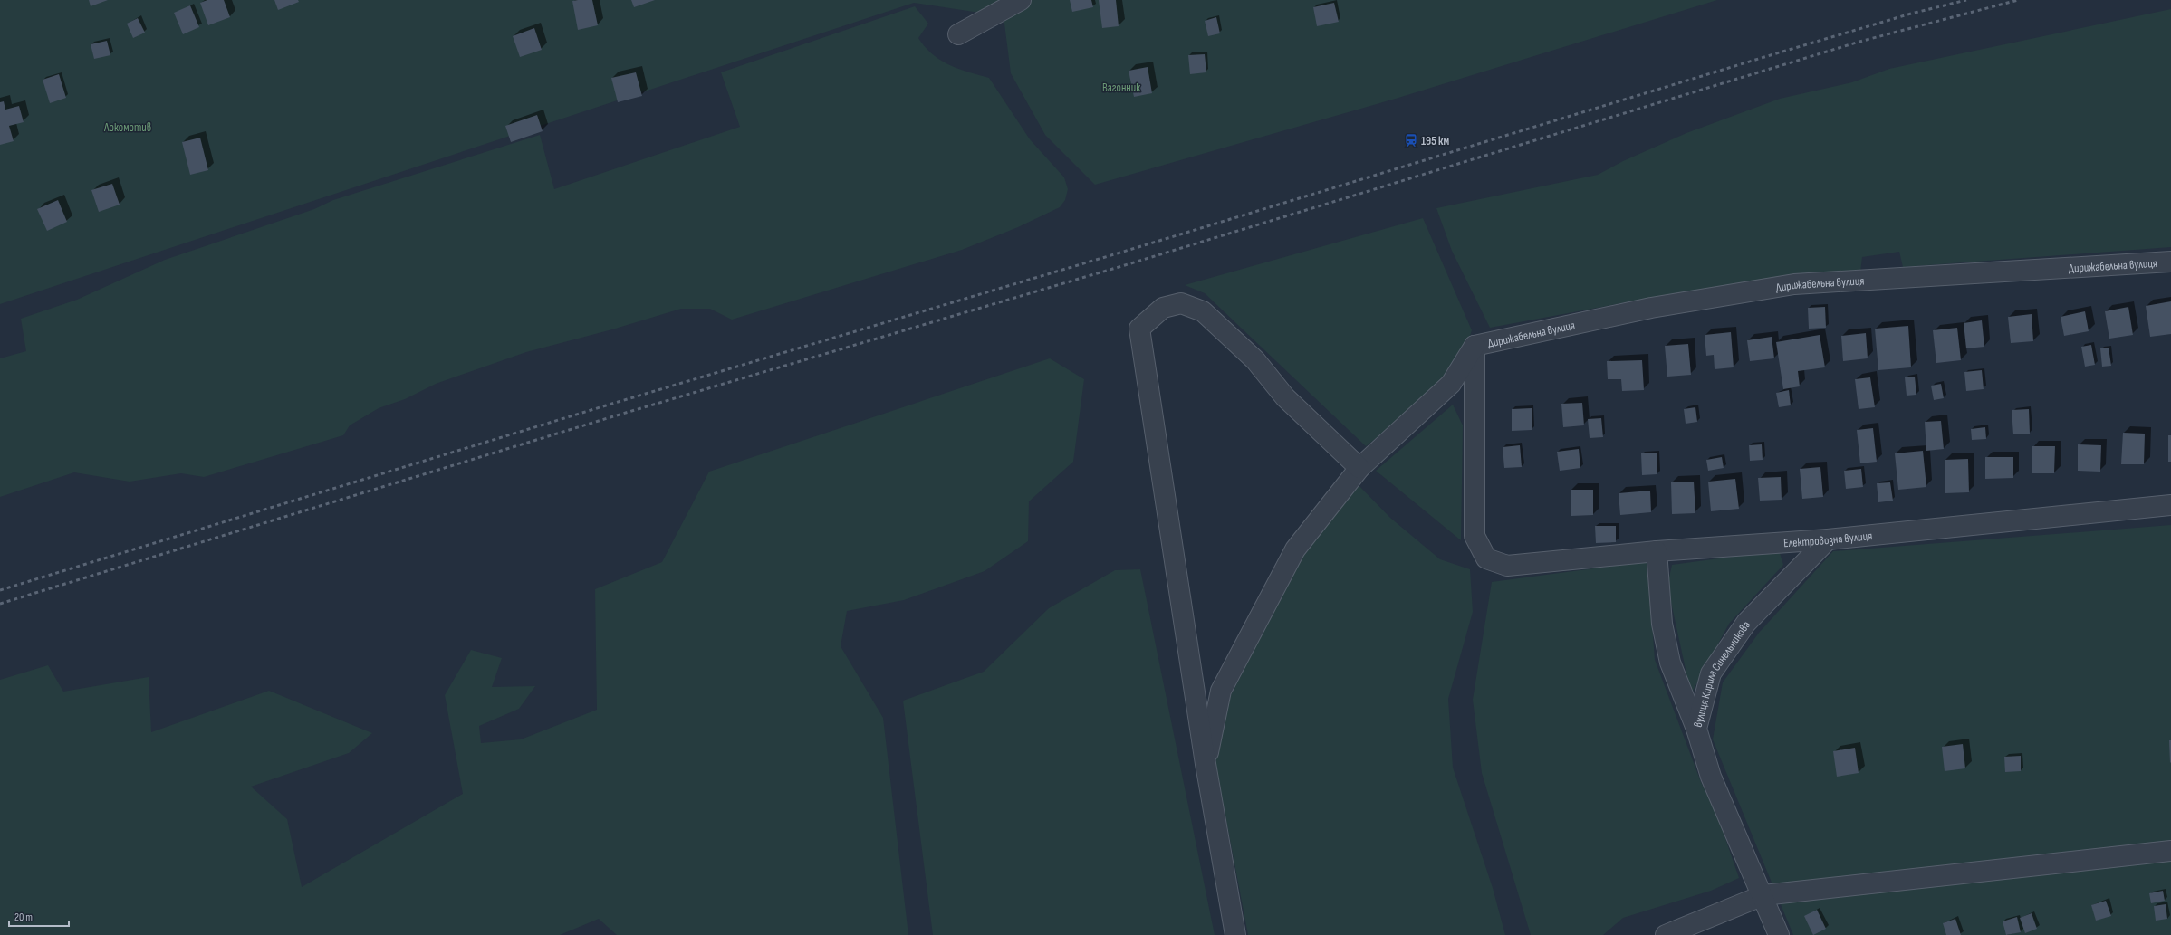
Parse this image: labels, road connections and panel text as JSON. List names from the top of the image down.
{
  "streets": {
    "street": ["Дирижабельна вулиця", "Електровозна вулиця", "вулиця Кирила Синельникова"]
  },
  "crossings": [
    ["Дирижабельна вулиця", "Електровозна вулиця"],
    ["Електровозна вулиця", "вулиця Кирила Синельникова"]
  ],
  "parks": ["Вагонник", "Локомотив"],
  "places": {
    "station": ["195 км"]
  },
  "scale_bar": "20 m"
}
